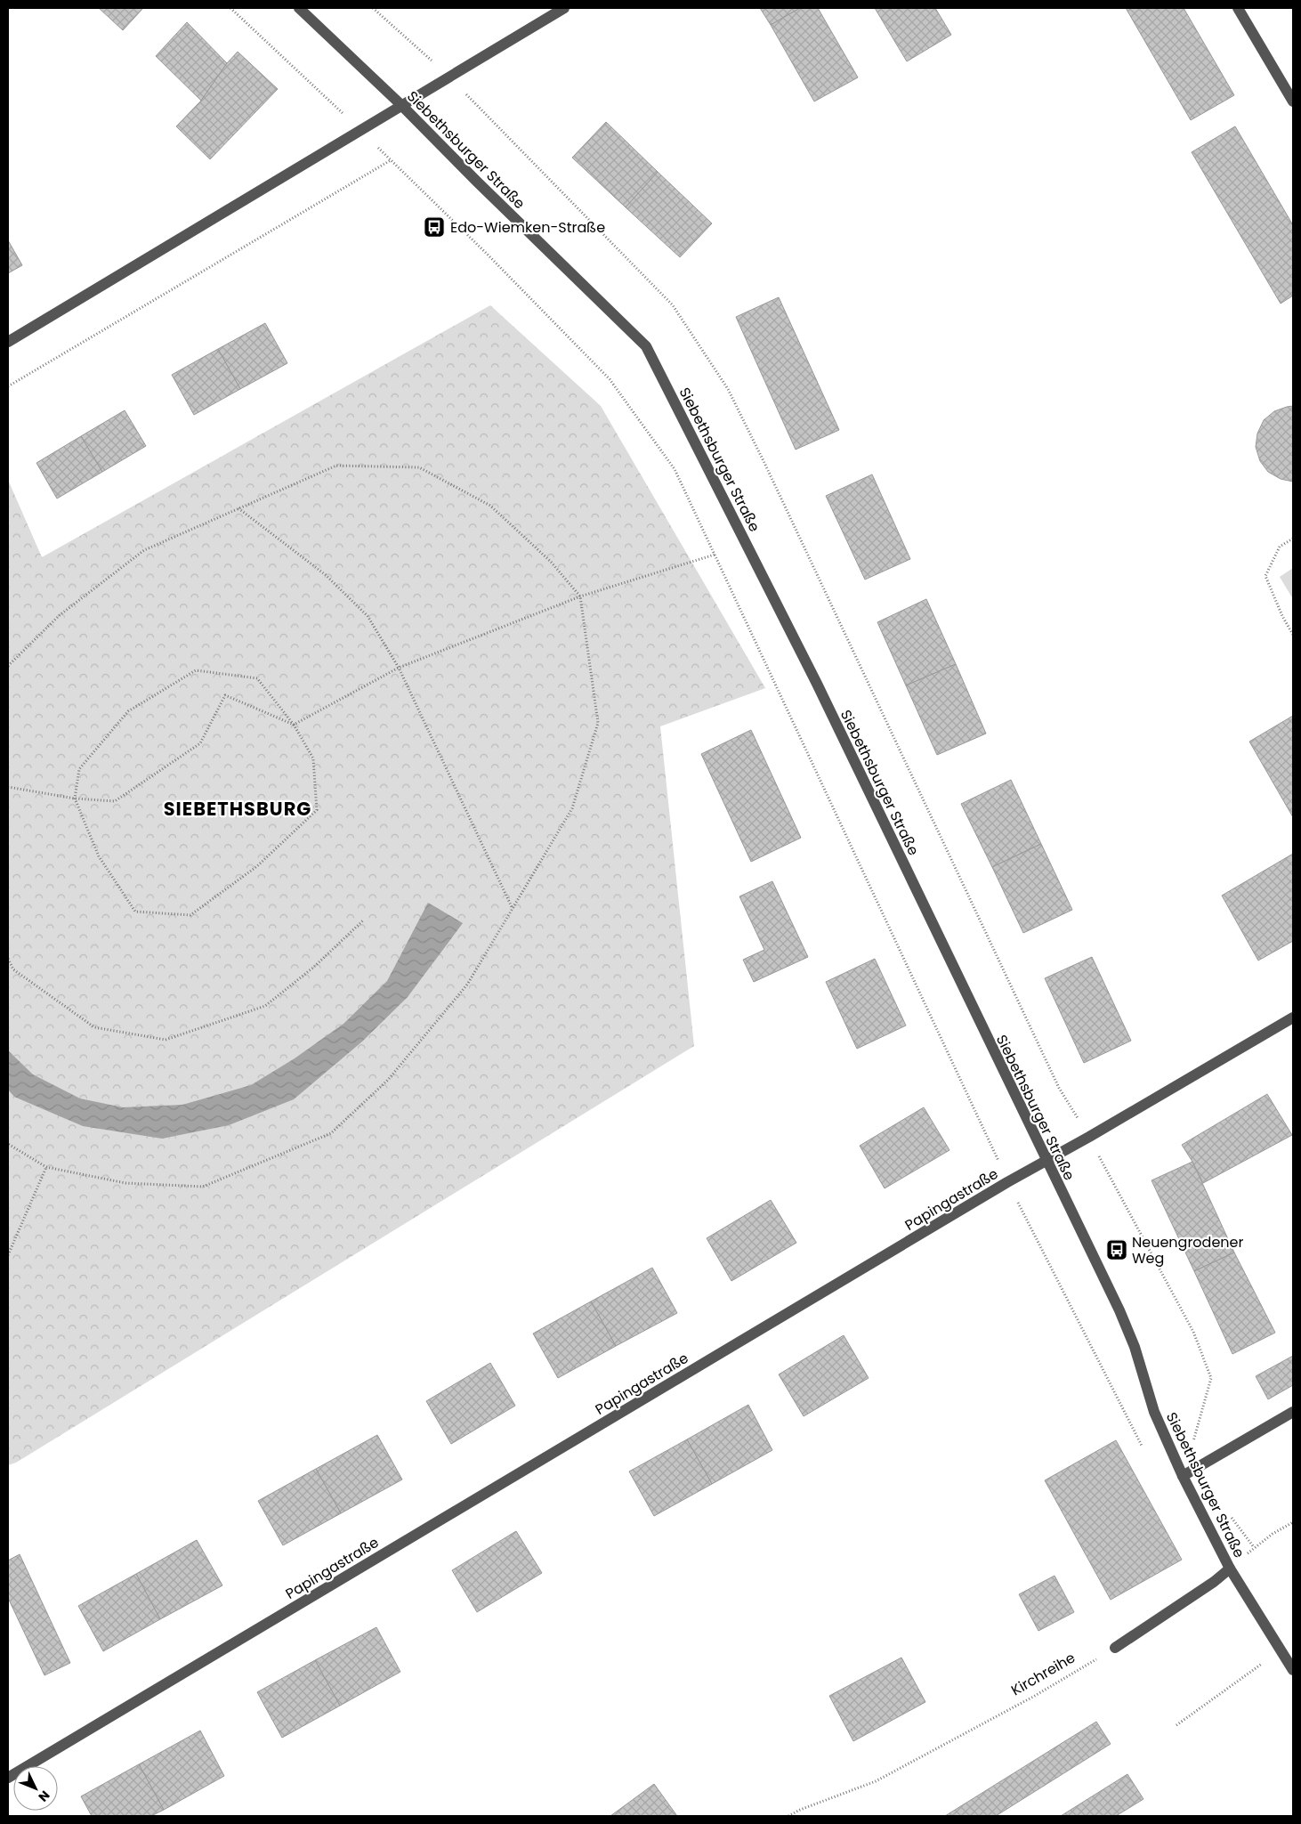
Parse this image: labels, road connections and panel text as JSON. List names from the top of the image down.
{
  "streets": {
    "street": ["Siebethsburger Straße", "Papingastraße"],
    "path": ["Kirchreihe"]
  },
  "crossings": [
    ["Siebethsburger Straße", "Papingastraße"]
  ],
  "districts": ["SIEBETHSBURG"],
  "places": {
    "bus stop": ["Edo-Wiemken-Straße", "Neuengrodener Weg"]
  },
  "north": "bottom right"
}
